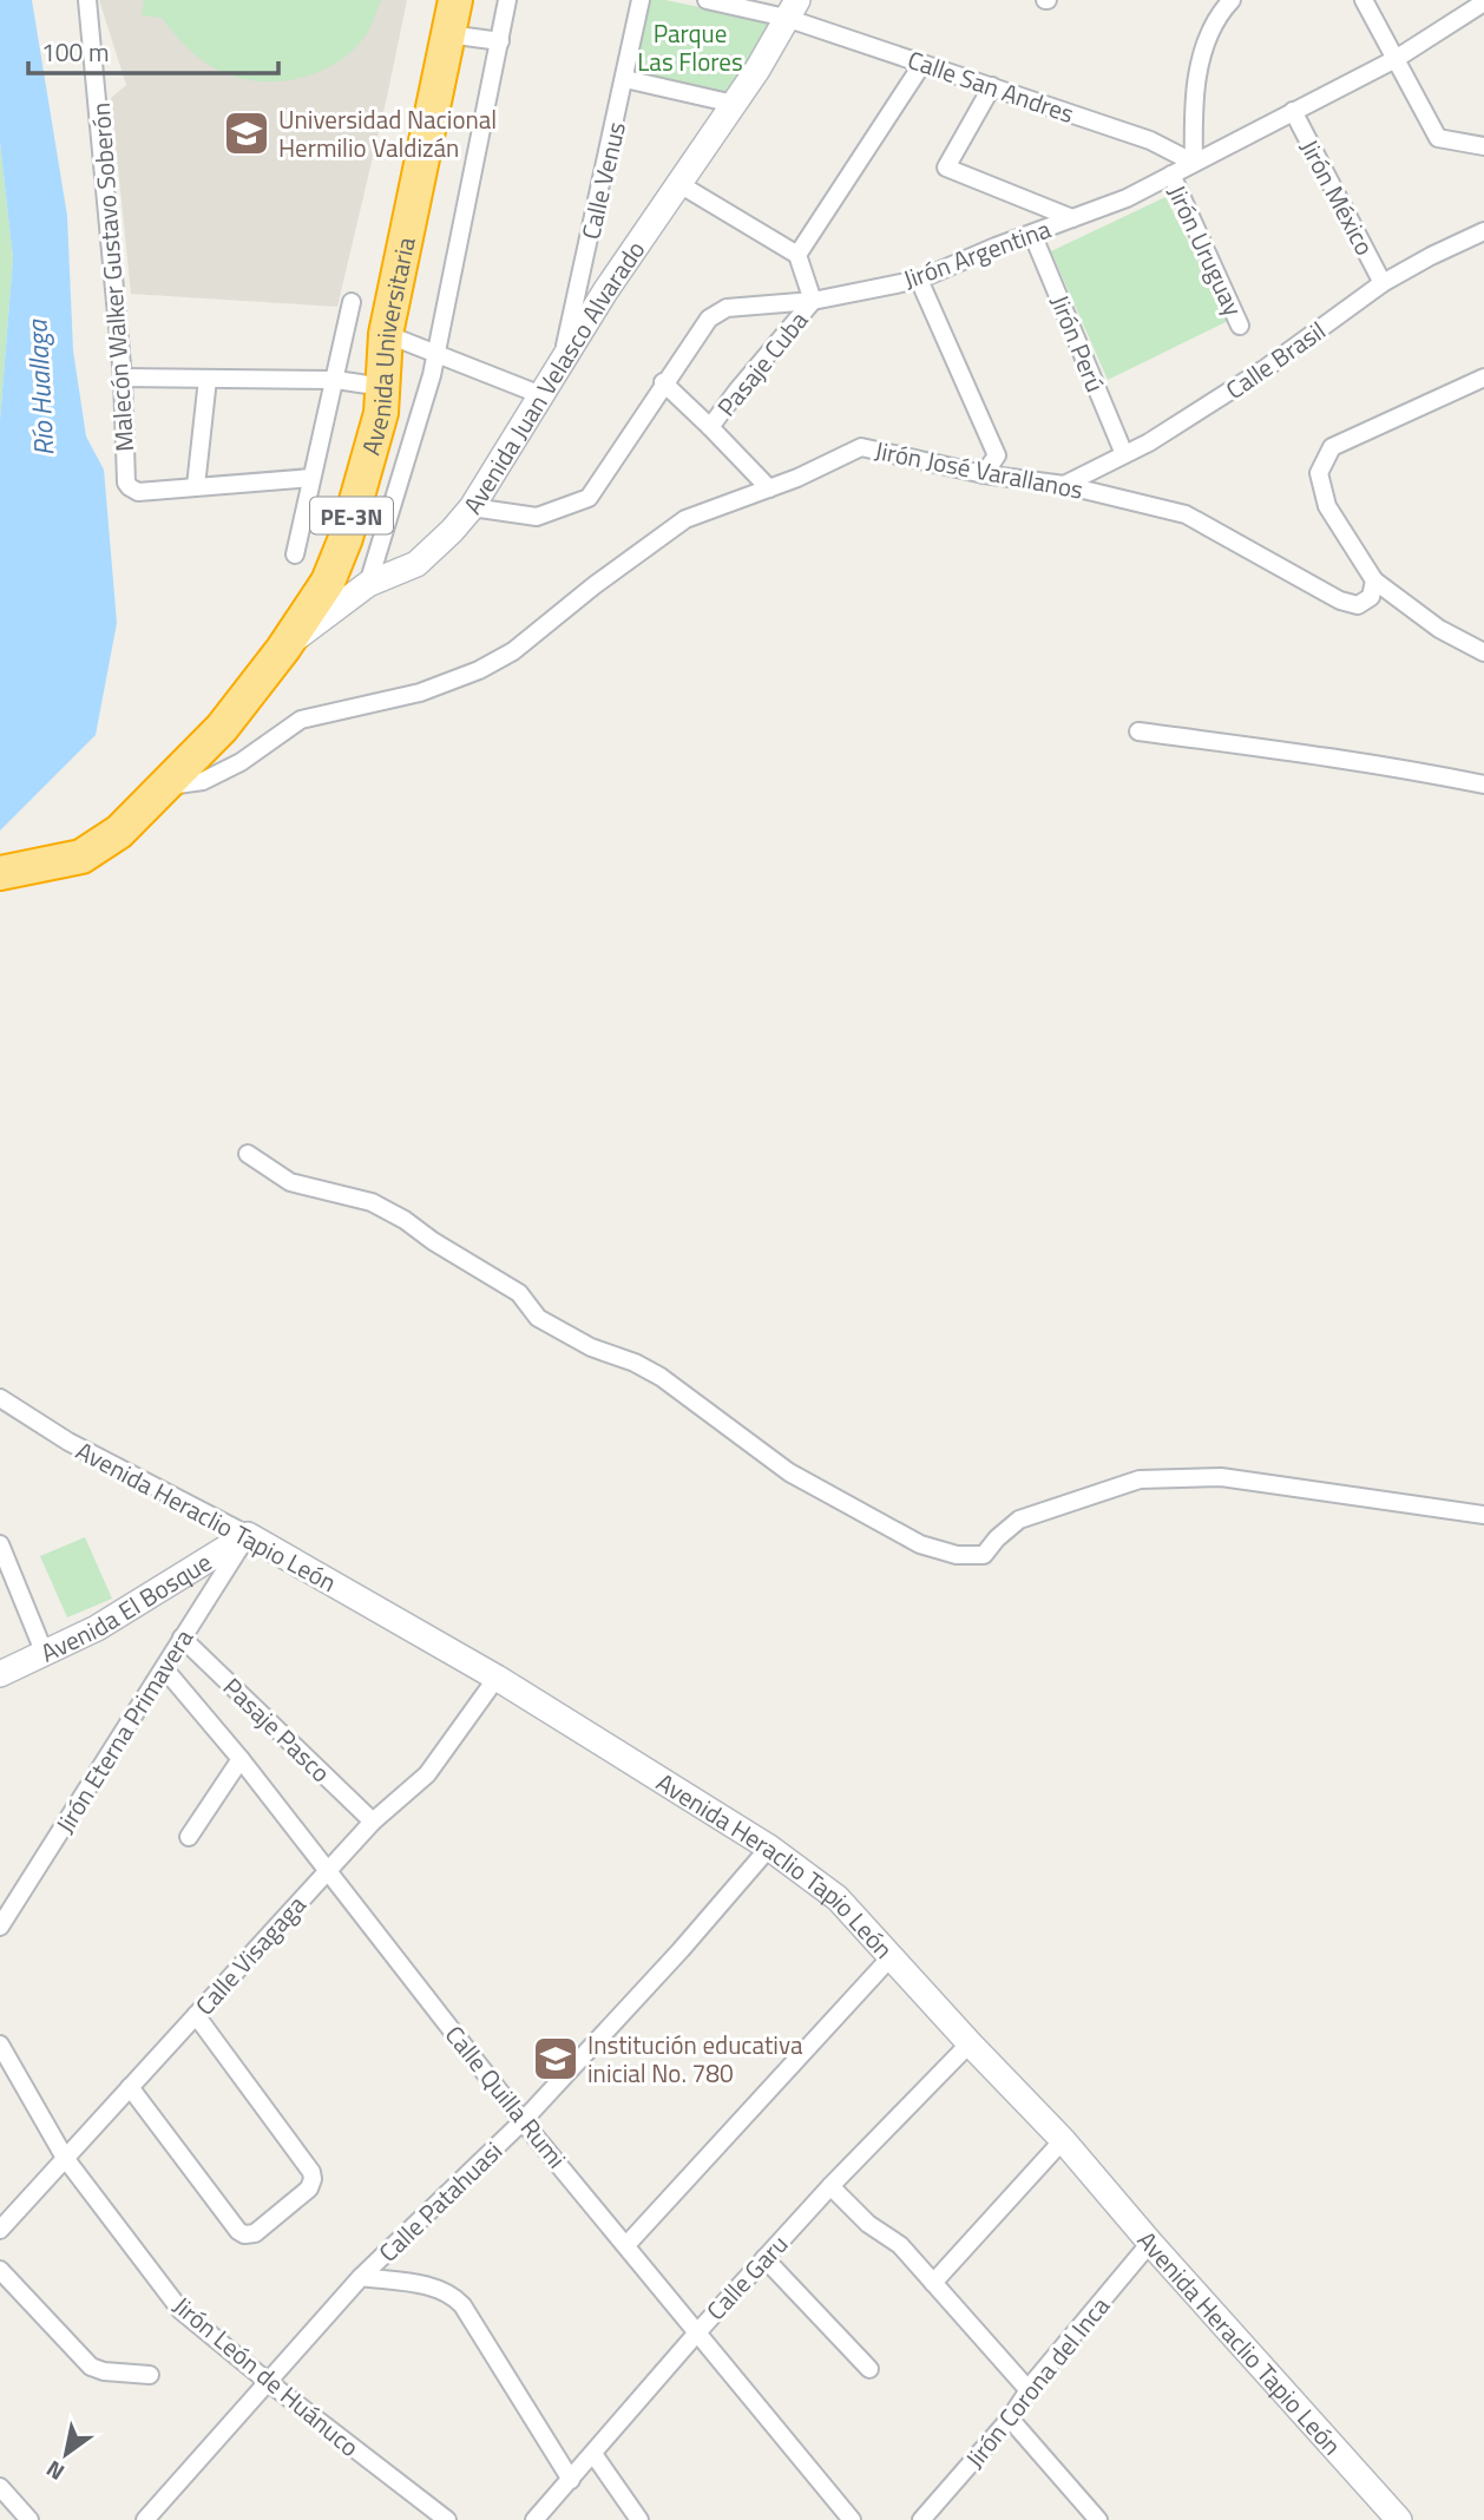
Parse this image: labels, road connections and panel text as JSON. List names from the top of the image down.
{
  "streets": {
    "highway": ["Avenida Universitaria", "PE-3N"],
    "street": [
      "Calle San Andres",
      "Calle Venus",
      "Jirón México",
      "Jirón Uruguay",
      "Jirón Argentina",
      "Malecón Walker Gustavo Soberón",
      "Jirón Perú",
      "Calle Brasil",
      "Pasaje Cuba",
      "Avenida Juan Velasco Alvarado",
      "Jirón José Varallanos",
      "Avenida Heraclio Tapio León",
      "Avenida El Bosque",
      "Pasaje Pasco",
      "Jirón Eterna Primavera",
      "Calle Visagaga",
      "Calle Quilla Rumi",
      "Calle Patahuasi",
      "Calle Garu",
      "Jirón León de Huánuco",
      "Jirón Corona del Inca"
    ]
  },
  "crossings": [
    ["Calle San Andres", "Jirón Argentina"],
    ["Calle San Andres", "Avenida Juan Velasco Alvarado"],
    ["Calle Venus", "Avenida Juan Velasco Alvarado"],
    ["Jirón México", "Jirón Argentina"],
    ["Jirón México", "Calle Brasil"],
    ["Jirón Uruguay", "Jirón Argentina"],
    ["Jirón Argentina", "Jirón Perú"],
    ["Jirón Argentina", "Pasaje Cuba"],
    ["Jirón Argentina", "Avenida Juan Velasco Alvarado"],
    ["Jirón Perú", "Calle Brasil"],
    ["Avenida Universitaria", "Avenida Juan Velasco Alvarado"],
    ["Avenida Universitaria", "Jirón José Varallanos"],
    ["Calle Brasil", "Jirón José Varallanos"],
    ["Avenida Heraclio Tapio León", "Avenida El Bosque"],
    ["Avenida Heraclio Tapio León", "Jirón Eterna Primavera"],
    ["Avenida Heraclio Tapio León", "Calle Visagaga"],
    ["Avenida Heraclio Tapio León", "Calle Patahuasi"],
    ["Avenida Heraclio Tapio León", "Calle Garu"],
    ["Avenida Heraclio Tapio León", "Jirón Corona del Inca"],
    ["Avenida El Bosque", "Jirón Eterna Primavera"],
    ["Pasaje Pasco", "Jirón Eterna Primavera"],
    ["Pasaje Pasco", "Calle Visagaga"],
    ["Jirón Eterna Primavera", "Calle Quilla Rumi"],
    ["Calle Visagaga", "Calle Quilla Rumi"],
    ["Calle Visagaga", "Jirón León de Huánuco"],
    ["Calle Quilla Rumi", "Calle Patahuasi"],
    ["Calle Quilla Rumi", "Calle Garu"],
    ["Calle Patahuasi", "Jirón León de Huánuco"]
  ],
  "water": ["Río Huallaga"],
  "parks": ["Parque Las Flores"],
  "places": {
    "school or university": ["Universidad Nacional Hermilio Valdizán", "Institución educativa inicial No. 780"]
  },
  "scale_bar": "100 m",
  "north": "bottom left"
}
